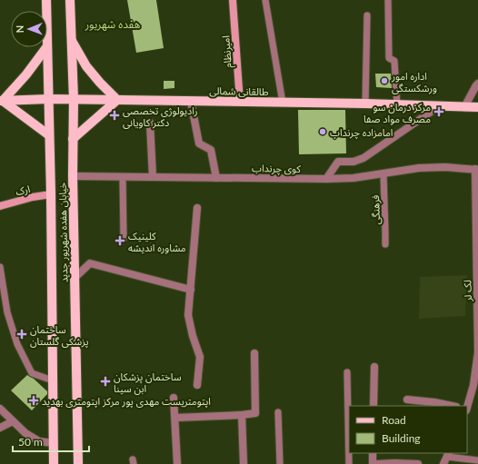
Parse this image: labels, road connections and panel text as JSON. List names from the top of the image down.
{
  "streets": {
    "main road": ["طالقانی شمالی", "خیابان هفده شهریور جدید"],
    "street": [
      "امیرنظام",
      "کوی چرنداب",
      "ارک",
      "لک لر"
    ],
    "lane": ["فرهنگی"]
  },
  "crossings": [
    ["امیرنظام", "طالقانی شمالی"],
    ["طالقانی شمالی", "خیابان هفده شهریور جدید"],
    ["کوی چرنداب", "فرهنگی"],
    ["کوی چرنداب", "خیابان هفده شهریور جدید"],
    ["کوی چرنداب", "لک لر"],
    ["ارک", "خیابان هفده شهریور جدید"]
  ],
  "districts": ["هفده شهریور"],
  "places": {
    "other": ["اداره امور ورشکستگی", "امامزاده چرنداب"],
    "health": [
      "مرکز درمان سو مصرف مواد صفا",
      "رادیولوژی تخصصی دکتر کاویانی",
      "کلینیک مشاوره اندیشه",
      "ساختمان پزشکی گلستان",
      "ساختمان پزشکان ابن سینا",
      "اپتومتریست مهدی پور مرکز اپتومتری بهدید"
    ]
  },
  "legend": ["Road", "Building"],
  "scale_bar": "50 m",
  "north": "left"
}
